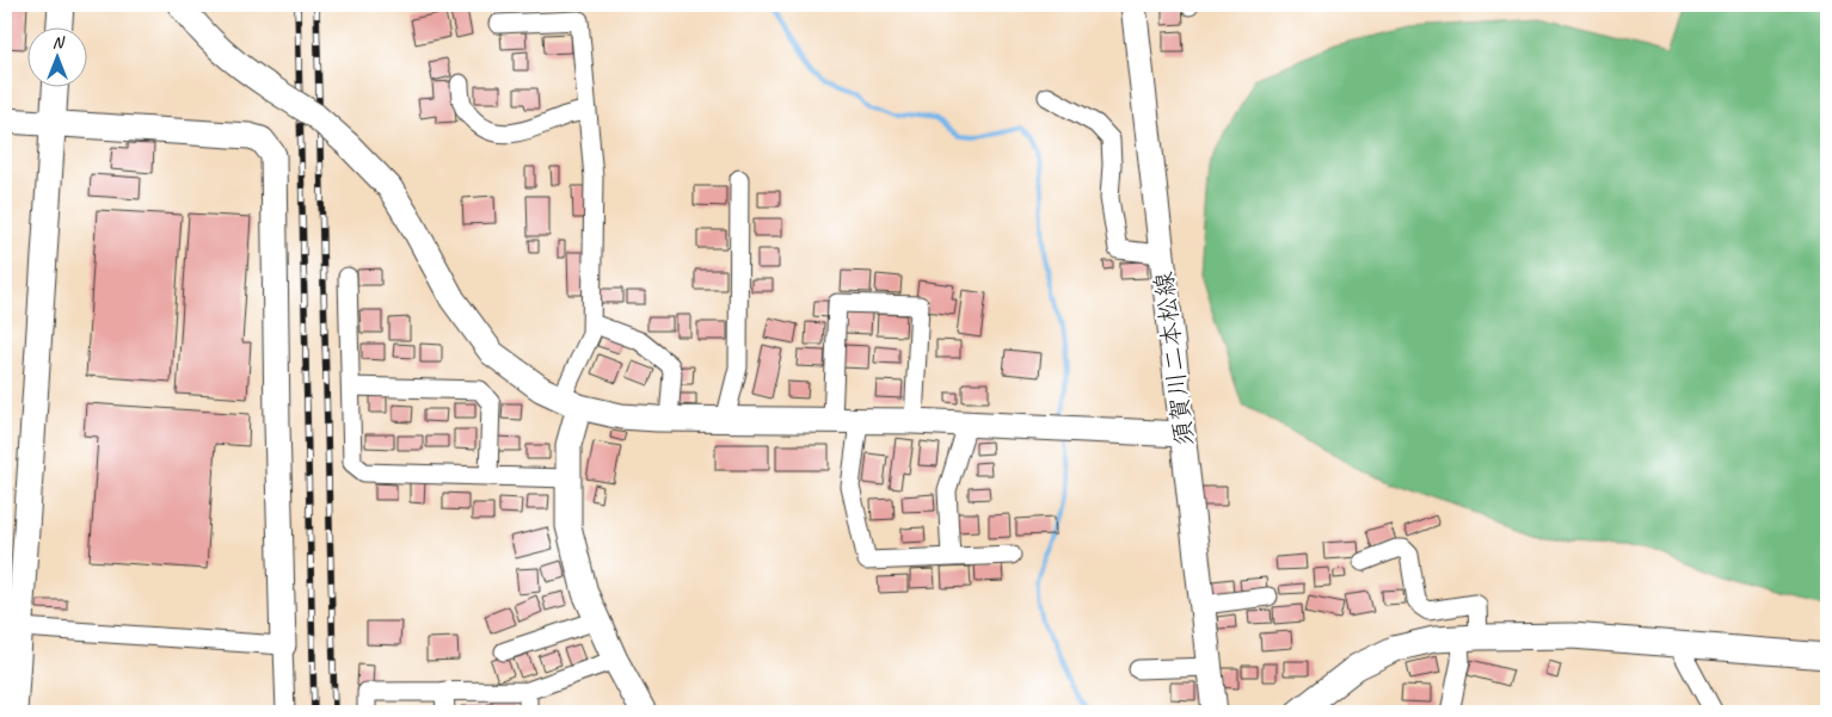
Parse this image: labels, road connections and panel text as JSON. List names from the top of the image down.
{
  "streets": {
    "street": ["須賀川二本松線"]
  },
  "north": "top"
}
